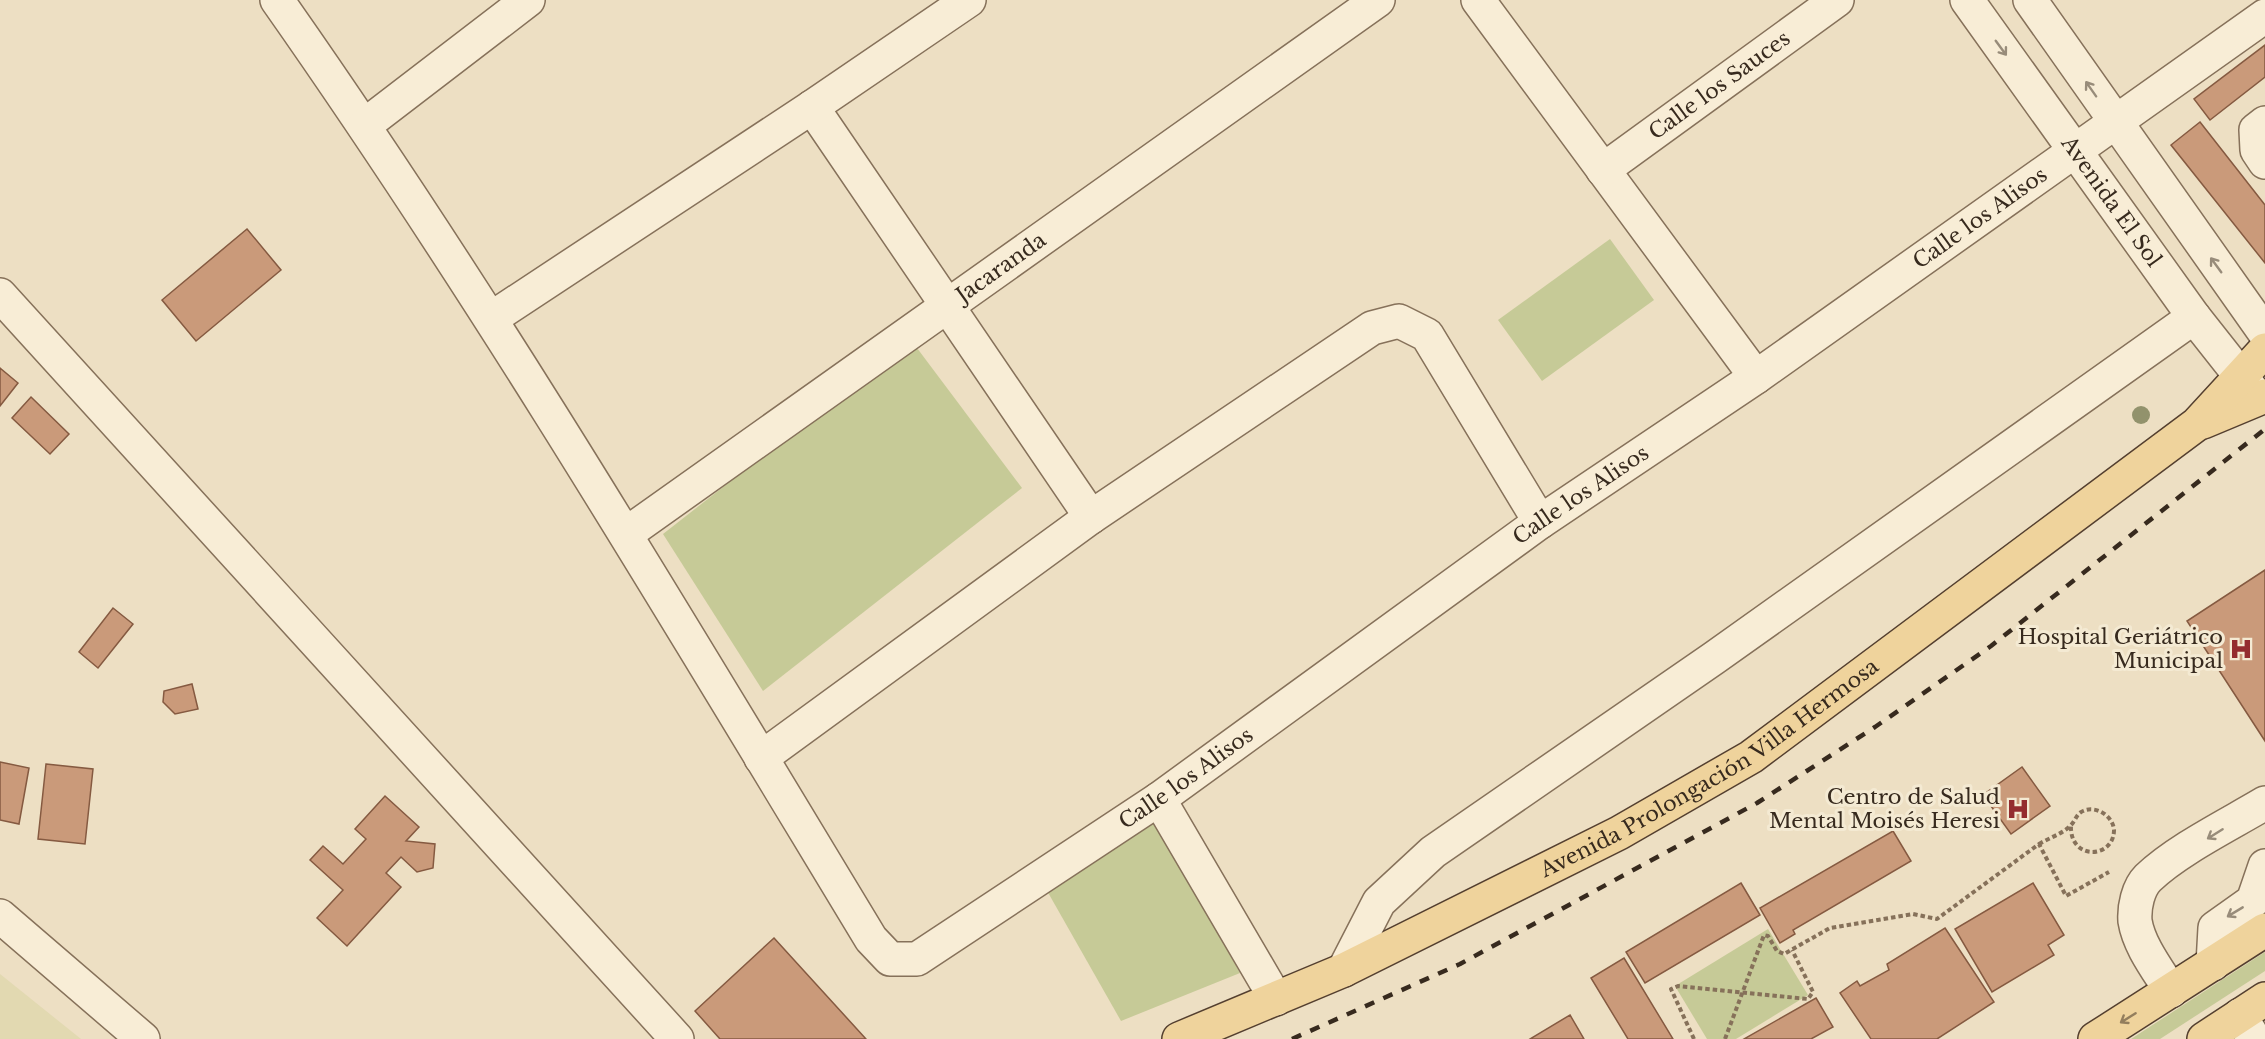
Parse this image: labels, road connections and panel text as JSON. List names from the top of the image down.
{
  "streets": {
    "main road": ["Avenida Prolongación Villa Hermosa"],
    "street": [
      "Calle los Sauces",
      "Avenida El Sol",
      "Calle los Alisos",
      "Jacaranda"
    ]
  },
  "crossings": [
    ["Avenida El Sol", "Calle los Alisos"],
    ["Avenida El Sol", "Avenida Prolongación Villa Hermosa"]
  ],
  "places": {
    "hospital": ["Hospital Geriátrico Municipal", "Centro de Salud Mental Moisés Heresi"]
  }
}
